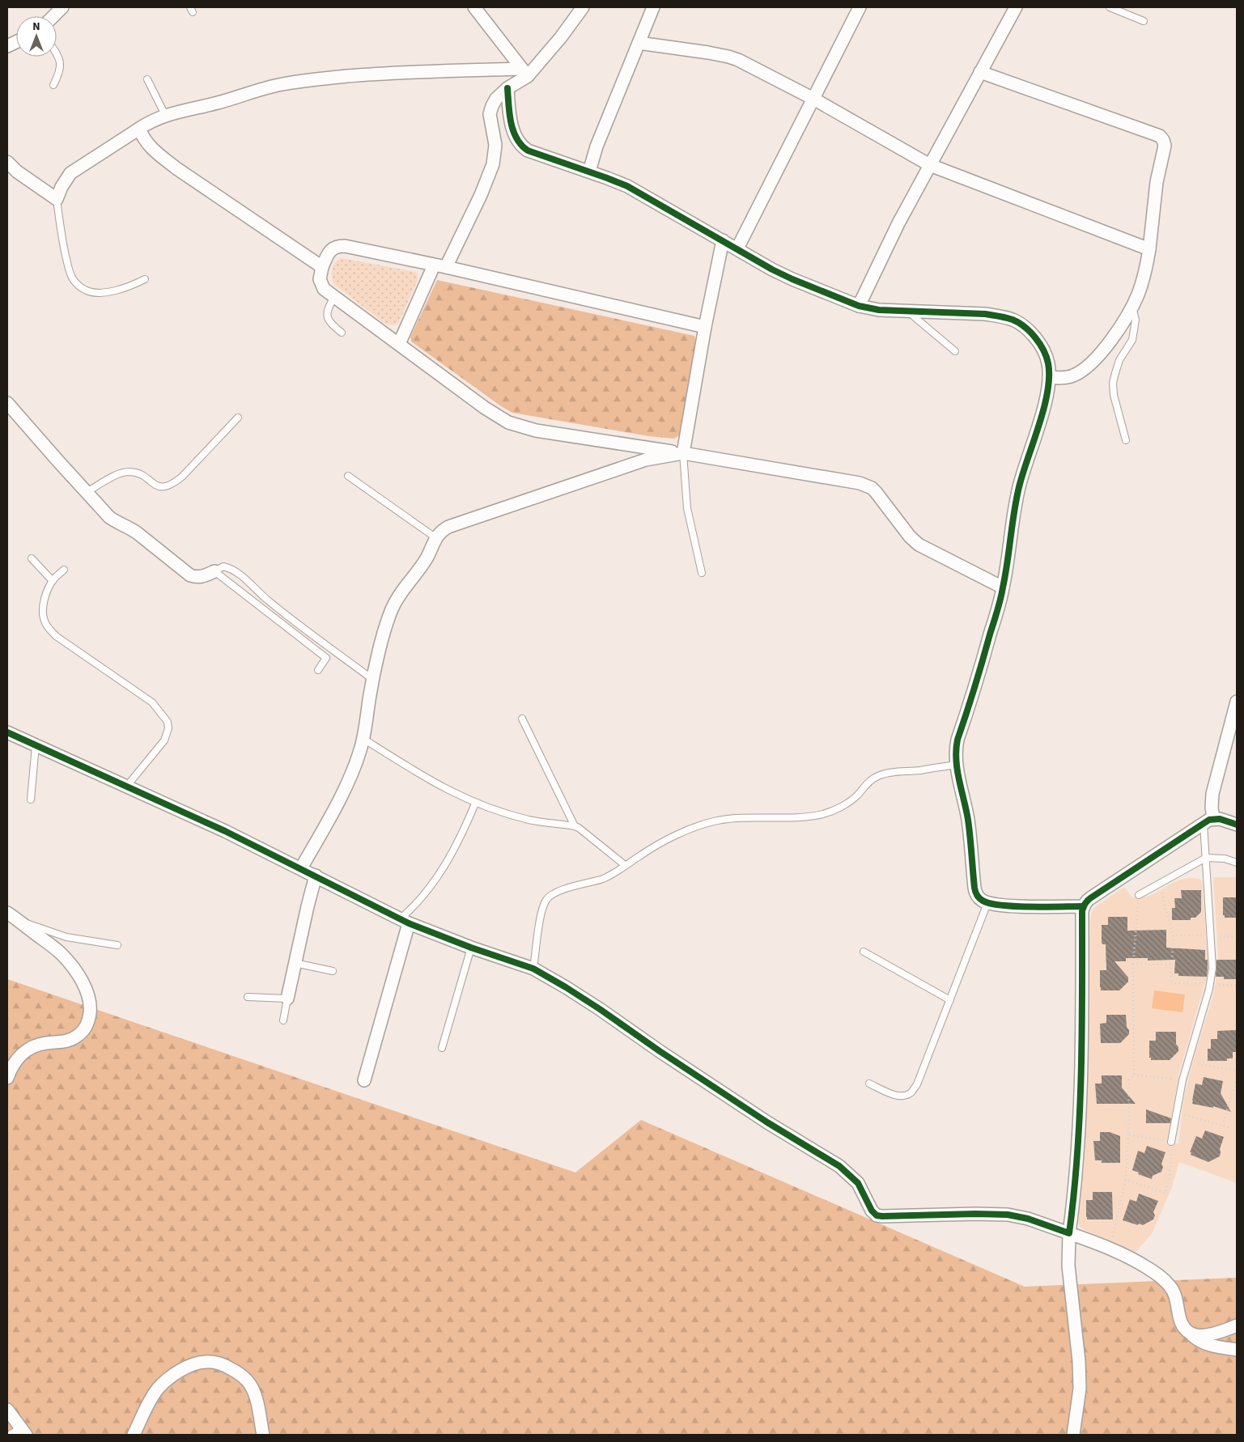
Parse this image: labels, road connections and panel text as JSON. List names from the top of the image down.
{
  "north": "top"
}
